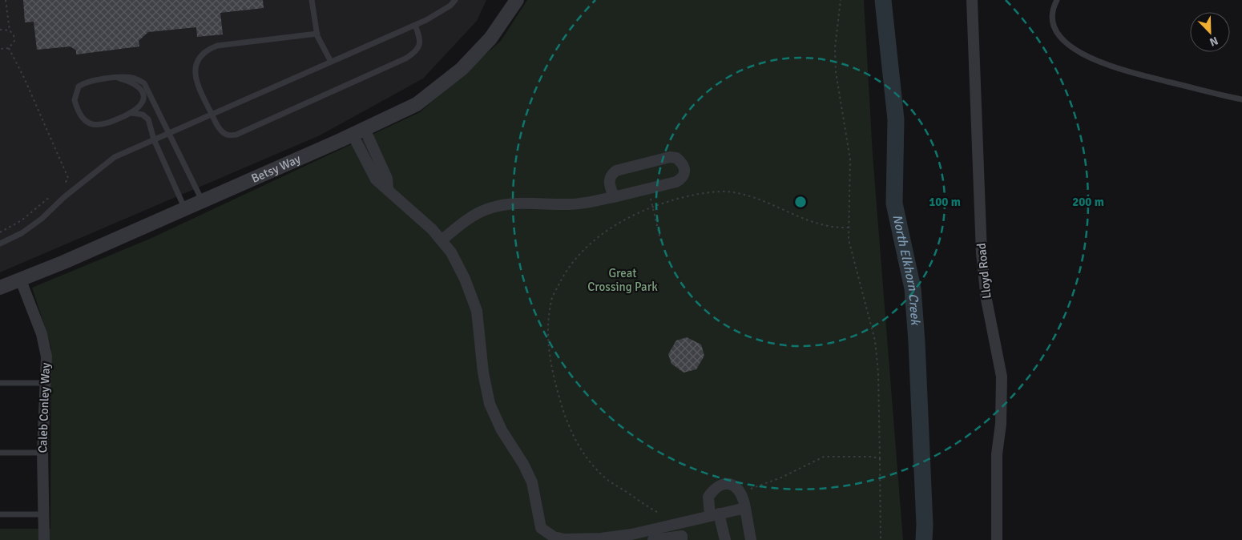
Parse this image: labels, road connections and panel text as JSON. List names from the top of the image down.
{
  "streets": {
    "street": ["Betsy Way", "Lloyd Road", "Caleb Conley Way"]
  },
  "crossings": [
    ["Betsy Way", "Caleb Conley Way"]
  ],
  "water": ["North Elkhorn Creek"],
  "parks": ["Great Crossing Park"],
  "north": "bottom right",
  "rings": ["100 m", "200 m"]
}
